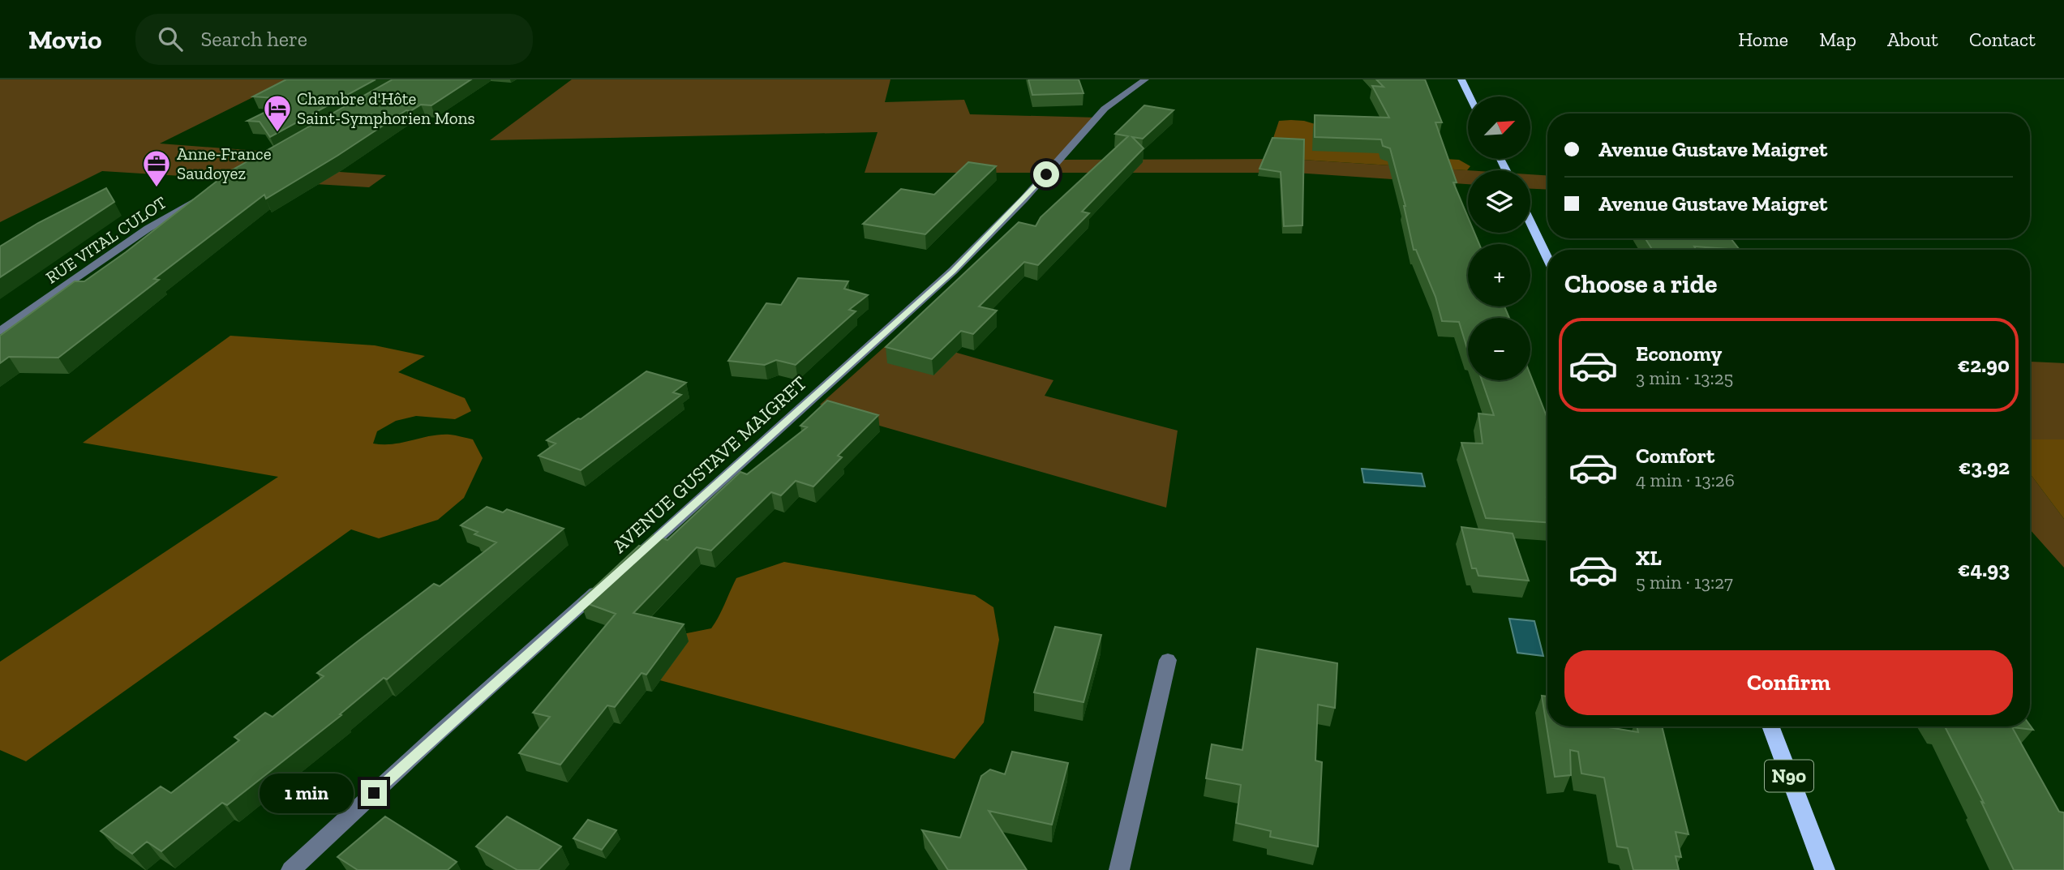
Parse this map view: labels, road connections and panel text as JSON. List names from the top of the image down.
{
  "streets": {
    "main road": ["N90"],
    "street": ["RUE VITAL CULOT", "AVENUE GUSTAVE MAIGRET"]
  },
  "places": {
    "hotel": ["Chambre d'Hôte Saint-Symphorien Mons"],
    "office": ["Anne-France Saudoyez"]
  },
  "north": "top right",
  "page": {
    "header": "Movio",
    "search": "Search here",
    "nav": [
      "Home",
      "Map",
      "About",
      "Contact"
    ],
    "map_buttons": ["+", "−"],
    "banner": ["Avenue Gustave Maigret", "Avenue Gustave Maigret"],
    "heading": "Choose a ride",
    "list": [
      {
        "name": "Economy",
        "note": "3 min · 13:25",
        "value": "€2.90"
      },
      {
        "name": "Comfort",
        "note": "4 min · 13:26",
        "value": "€3.92"
      },
      {
        "name": "XL",
        "note": "5 min · 13:27",
        "value": "€4.93"
      }
    ],
    "buttons": "Confirm",
    "bubble": "1 min"
  }
}
